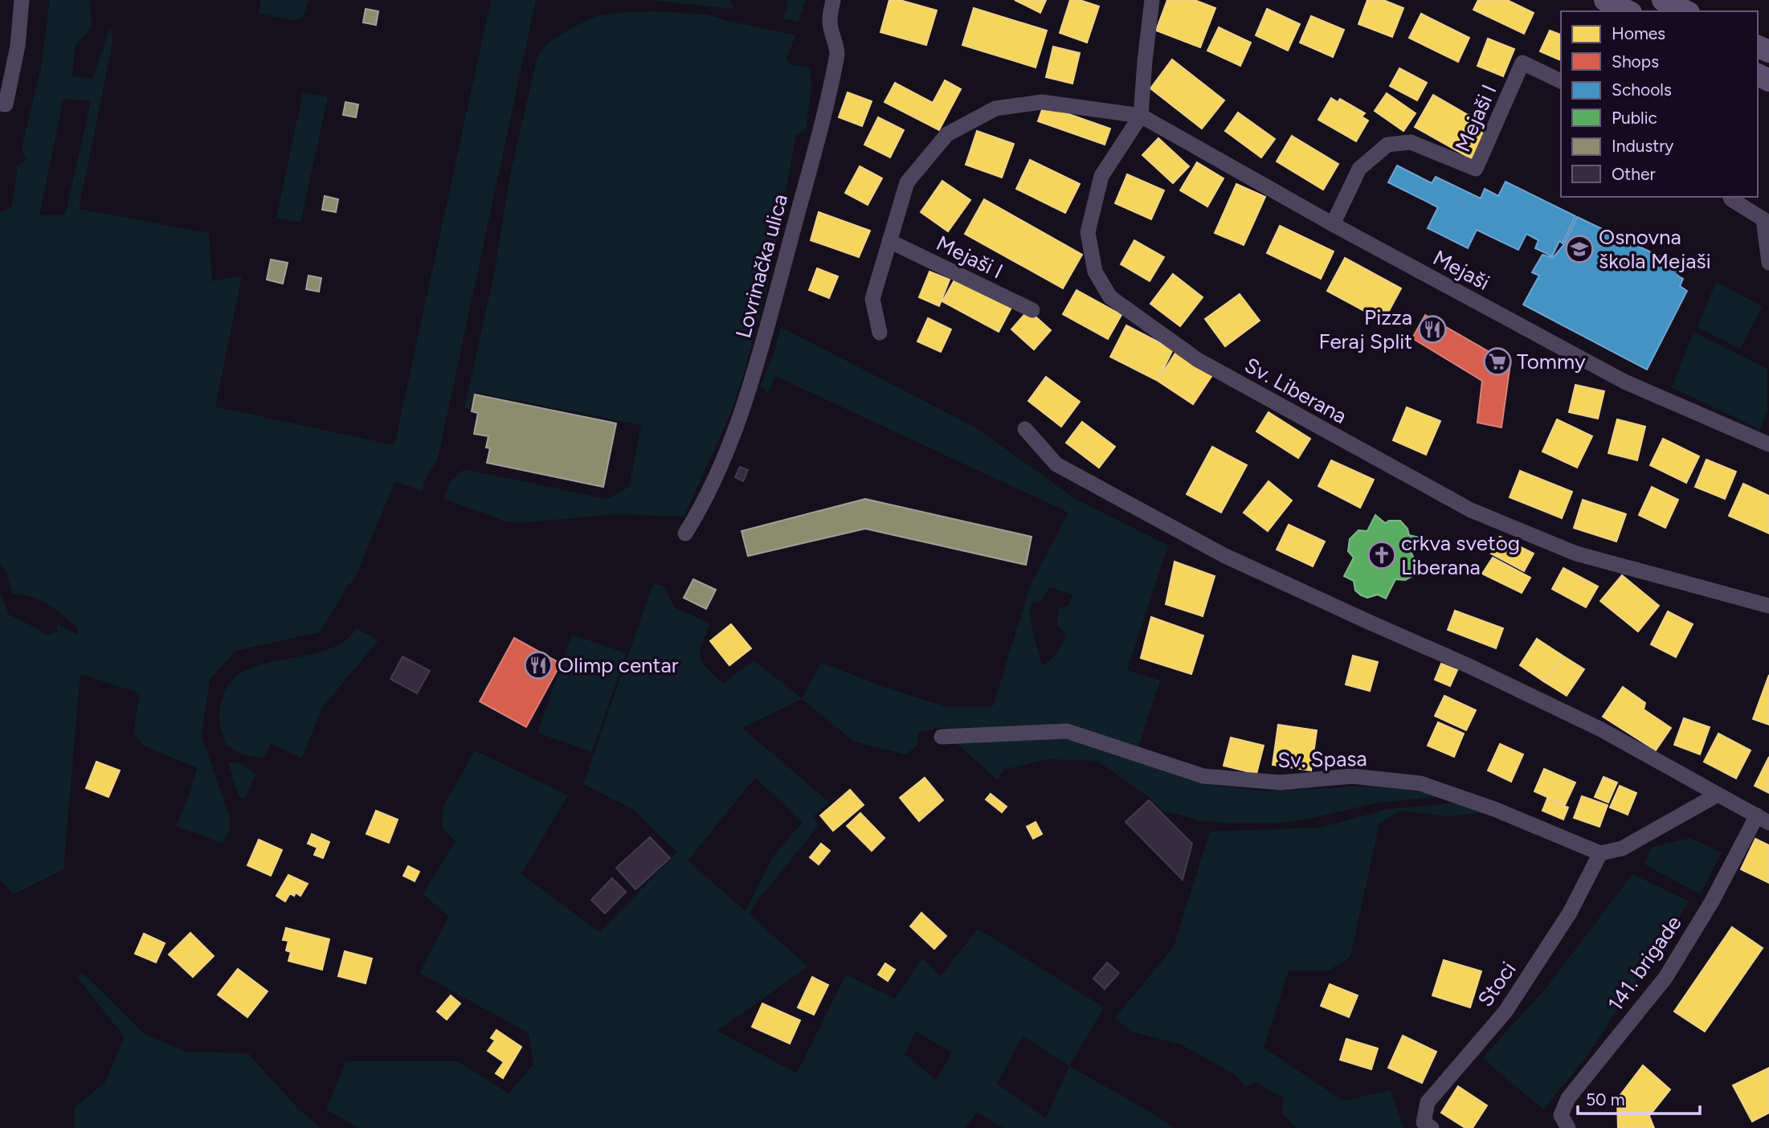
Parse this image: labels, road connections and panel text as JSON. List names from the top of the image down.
{
  "streets": {
    "street": [
      "Mejaši I",
      "Lovrinačka ulica",
      "Mejaši",
      "Sv. Liberana",
      "Sv. Spasa",
      "141. brigade",
      "Stoci"
    ]
  },
  "crossings": [
    ["Mejaši I", "Mejaši"],
    ["Mejaši", "Sv. Liberana"],
    ["Sv. Spasa", "Stoci"]
  ],
  "places": {
    "school or university": ["Osnovna škola Mejaši"],
    "restaurant": ["Pizza Feraj Split", "Olimp centar"],
    "supermarket": ["Tommy"],
    "church": ["crkva svetog Liberana"]
  },
  "legend": [
    "Homes",
    "Shops",
    "Schools",
    "Public",
    "Industry",
    "Other"
  ],
  "scale_bar": "50 m"
}
